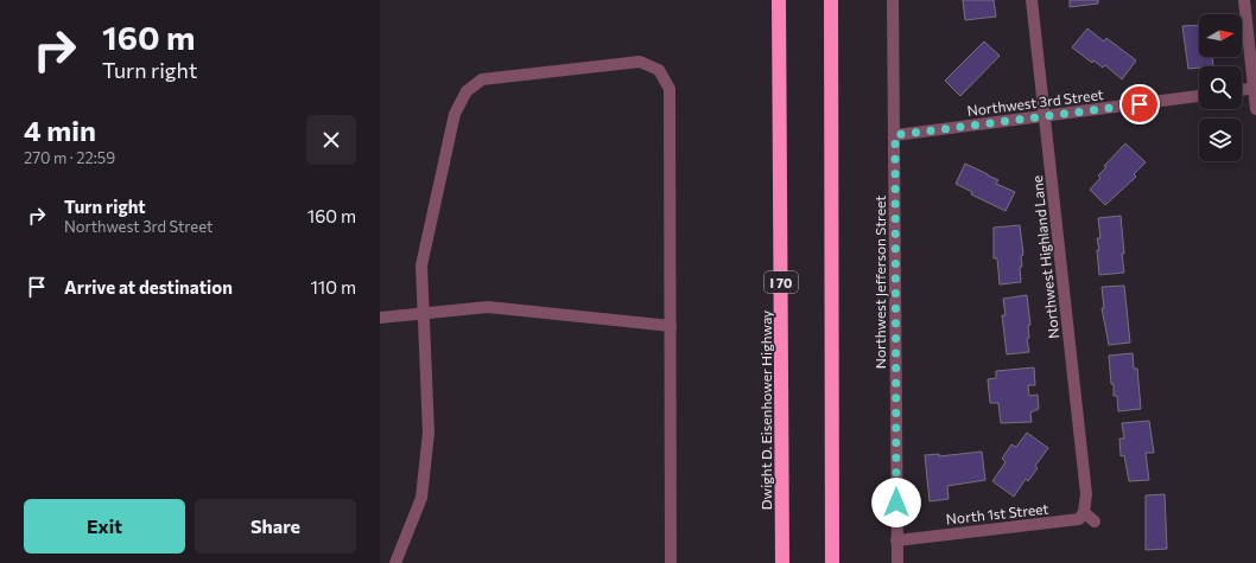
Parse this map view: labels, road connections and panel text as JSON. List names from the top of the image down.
{
  "streets": {
    "highway": ["I 70", "Dwight D. Eisenhower Highway"],
    "street": [
      "Northwest 3rd Street",
      "Northwest Highland Lane",
      "Northwest Jefferson Street",
      "North 1st Street"
    ]
  },
  "crossings": [
    ["Northwest 3rd Street", "Northwest Highland Lane"],
    ["Northwest 3rd Street", "Northwest Jefferson Street"],
    ["Northwest Highland Lane", "North 1st Street"],
    ["Northwest Jefferson Street", "North 1st Street"]
  ],
  "north": "right",
  "page": {
    "turn": ["160 m", "Turn right"],
    "heading": ["4 min", "270 m · 22:59"],
    "list": [
      {
        "name": "Turn right",
        "note": "Northwest 3rd Street",
        "value": "160 m"
      },
      {
        "name": "Arrive at destination",
        "value": "110 m"
      }
    ],
    "buttons": ["Exit", "Share"]
  }
}
